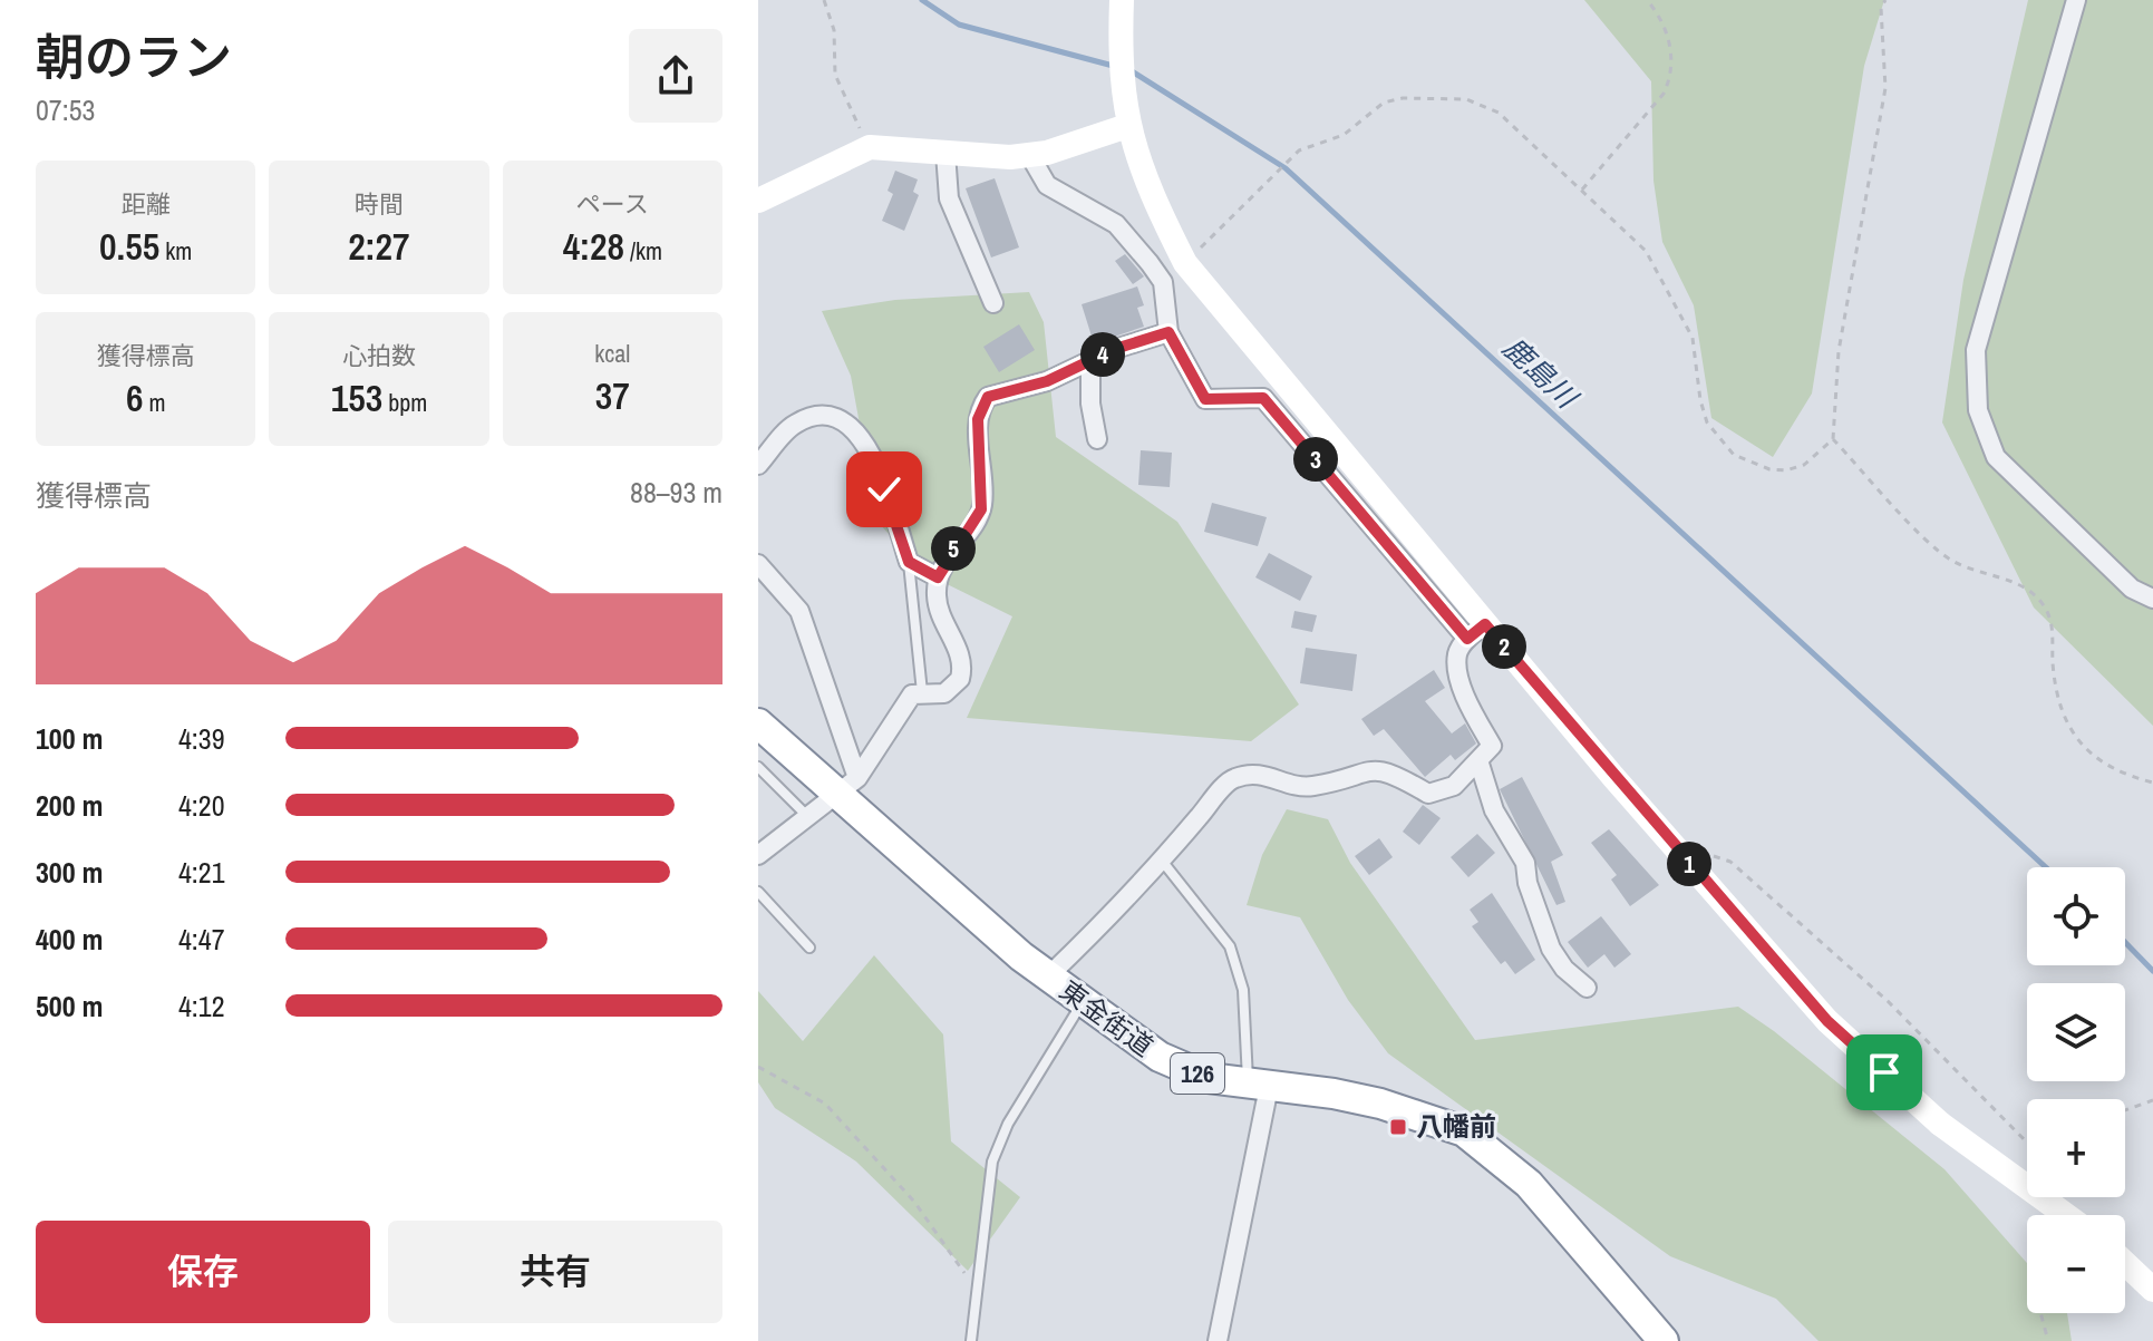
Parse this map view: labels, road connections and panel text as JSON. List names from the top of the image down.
{
  "streets": {
    "highway": ["東金街道", "126"]
  },
  "water": ["鹿島川"],
  "places": {
    "transit": ["八幡前"]
  },
  "page": {
    "heading": ["朝のラン", "07:53"],
    "stats": [
      ["距離", "0.55 km"],
      ["時間", "2:27"],
      ["ペース", "4:28 /km"],
      ["獲得標高", "6 m"],
      ["心拍数", "153 bpm"],
      ["kcal", "37"]
    ],
    "pins": [
      "4",
      "3",
      "5",
      "2",
      "1"
    ],
    "chart": ["獲得標高", "88–93 m"],
    "list": [
      {
        "name": "100 m",
        "note": "4:39"
      },
      {
        "name": "200 m",
        "note": "4:20"
      },
      {
        "name": "300 m",
        "note": "4:21"
      },
      {
        "name": "400 m",
        "note": "4:47"
      },
      {
        "name": "500 m",
        "note": "4:12"
      }
    ],
    "map_buttons": ["+", "−"],
    "buttons": ["保存", "共有"]
  }
}
